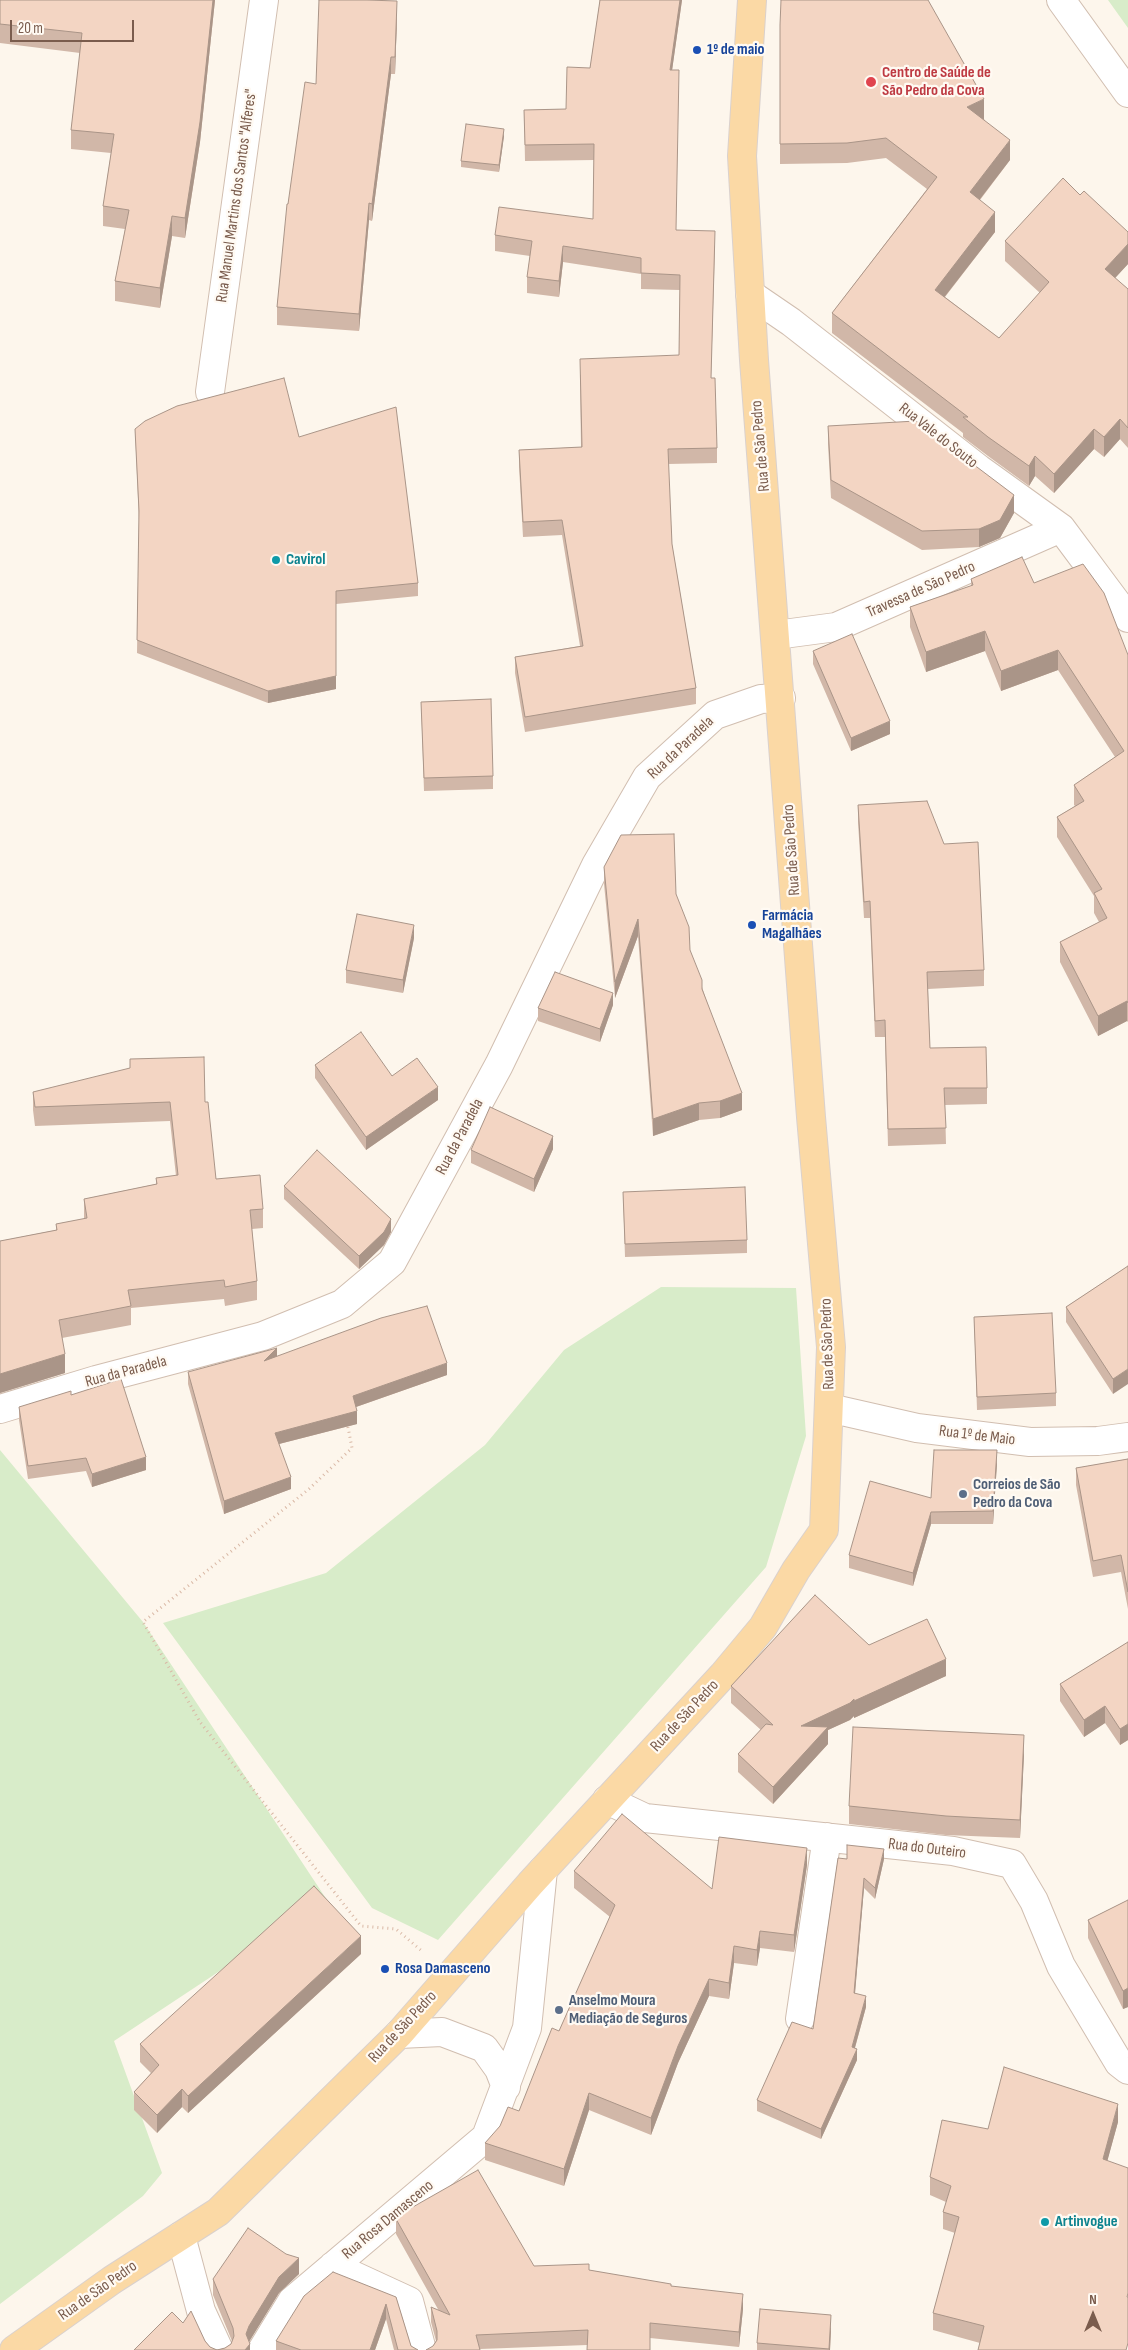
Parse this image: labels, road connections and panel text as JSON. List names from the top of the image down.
{
  "streets": {
    "main road": ["Rua de São Pedro"],
    "street": [
      "Rua Manuel Martins dos Santos \"Alferes\"",
      "Rua Vale do Souto",
      "Travessa de São Pedro",
      "Rua da Paradela",
      "Rua 1º de Maio",
      "Rua do Outeiro",
      "Rua Rosa Damasceno"
    ]
  },
  "crossings": [
    ["Rua Vale do Souto", "Rua de São Pedro"],
    ["Rua Vale do Souto", "Travessa de São Pedro"],
    ["Rua de São Pedro", "Travessa de São Pedro"],
    ["Rua de São Pedro", "Rua da Paradela"],
    ["Rua de São Pedro", "Rua 1º de Maio"],
    ["Rua de São Pedro", "Rua do Outeiro"],
    ["Rua de São Pedro", "Rua Rosa Damasceno"]
  ],
  "places": [
    "1º de maio",
    "Centro de Saúde de São Pedro da Cova",
    "Cavirol",
    "Farmácia Magalhães",
    "Correios de São Pedro da Cova",
    "Rosa Damasceno",
    "Anselmo Moura Mediação de Seguros",
    "Artinvogue"
  ],
  "scale_bar": "20 m",
  "north": "top"
}
